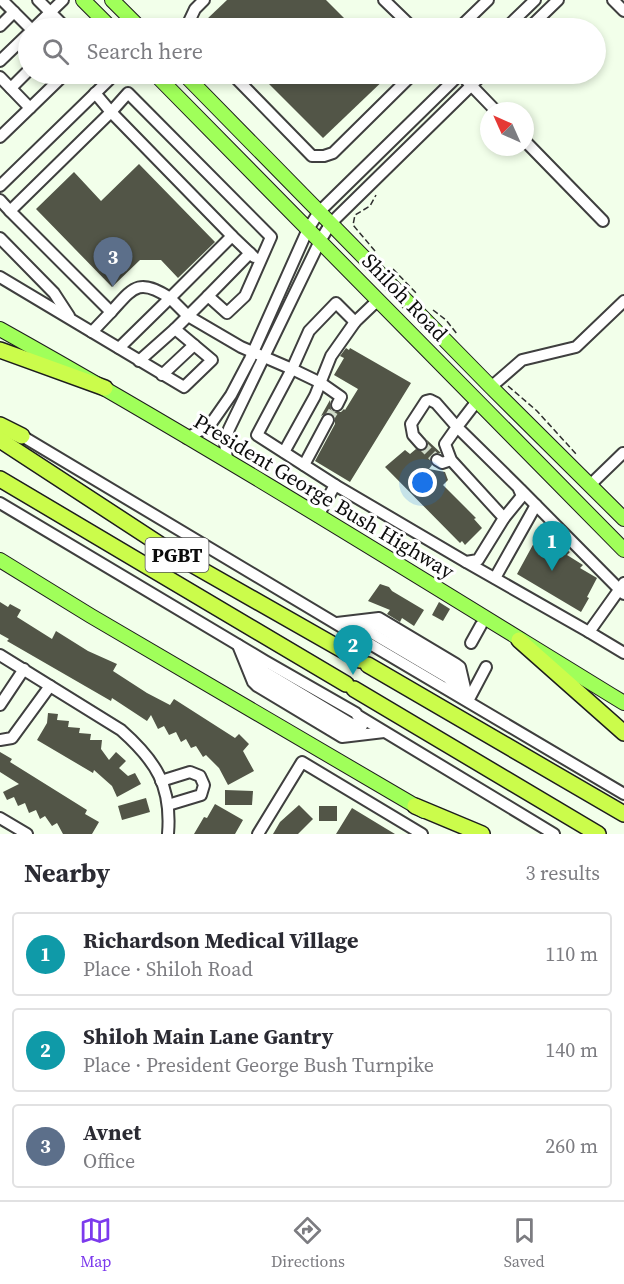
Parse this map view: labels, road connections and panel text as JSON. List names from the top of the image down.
{
  "streets": {
    "highway": ["PGBT"],
    "main road": ["Shiloh Road", "President George Bush Highway"]
  },
  "north": "top left",
  "page": {
    "search": "Search here",
    "pins": ["3", "1", "2"],
    "heading": ["Nearby", "3 results"],
    "list": [
      {
        "mark": "1",
        "name": "Richardson Medical Village",
        "note": "Place · Shiloh Road",
        "value": "110 m"
      },
      {
        "mark": "2",
        "name": "Shiloh Main Lane Gantry",
        "note": "Place · President George Bush Turnpike",
        "value": "140 m"
      },
      {
        "mark": "3",
        "name": "Avnet",
        "note": "Office",
        "value": "260 m"
      }
    ],
    "nav": ["Map", "Directions", "Saved"]
  }
}
